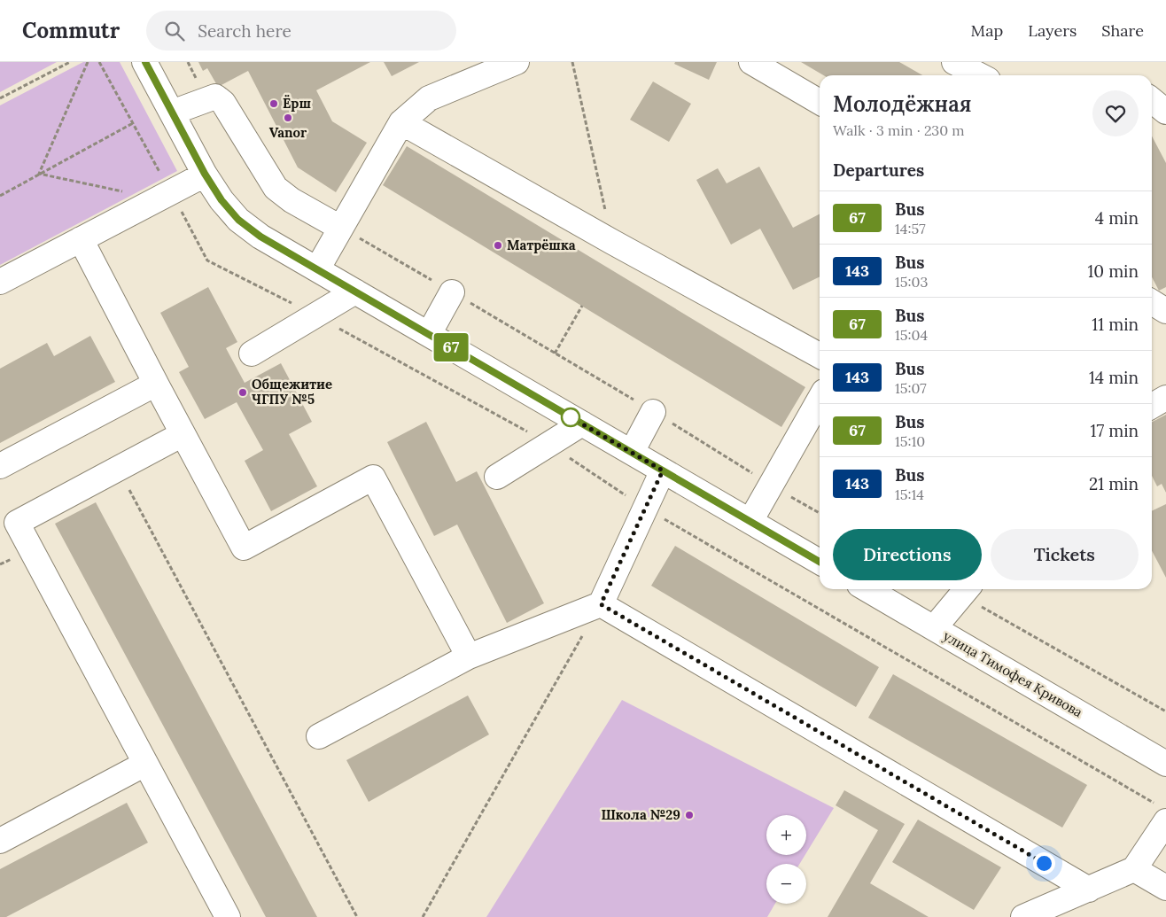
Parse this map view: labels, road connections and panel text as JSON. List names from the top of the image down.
{
  "streets": {
    "street": ["улица Тимофея Кривова"]
  },
  "places": [
    "Ёрш",
    "Vanor",
    "Матрёшка",
    "Общежитие ЧГПУ №5",
    "Школа №29"
  ],
  "lines": ["bus line 67"],
  "page": {
    "header": "Commutr",
    "search": "Search here",
    "nav": ["Map", "Layers", "Share"],
    "on_map": "67",
    "heading": [
      ["Молодёжная", "Walk · 3 min · 230 m"],
      "Departures"
    ],
    "list": [
      {
        "mark": "67",
        "name": "Bus",
        "note": "14:57",
        "value": "4 min"
      },
      {
        "mark": "143",
        "name": "Bus",
        "note": "15:03",
        "value": "10 min"
      },
      {
        "mark": "67",
        "name": "Bus",
        "note": "15:04",
        "value": "11 min"
      },
      {
        "mark": "143",
        "name": "Bus",
        "note": "15:07",
        "value": "14 min"
      },
      {
        "mark": "67",
        "name": "Bus",
        "note": "15:10",
        "value": "17 min"
      },
      {
        "mark": "143",
        "name": "Bus",
        "note": "15:14",
        "value": "21 min"
      }
    ],
    "buttons": ["Directions", "Tickets"],
    "map_buttons": ["+", "−"]
  }
}
